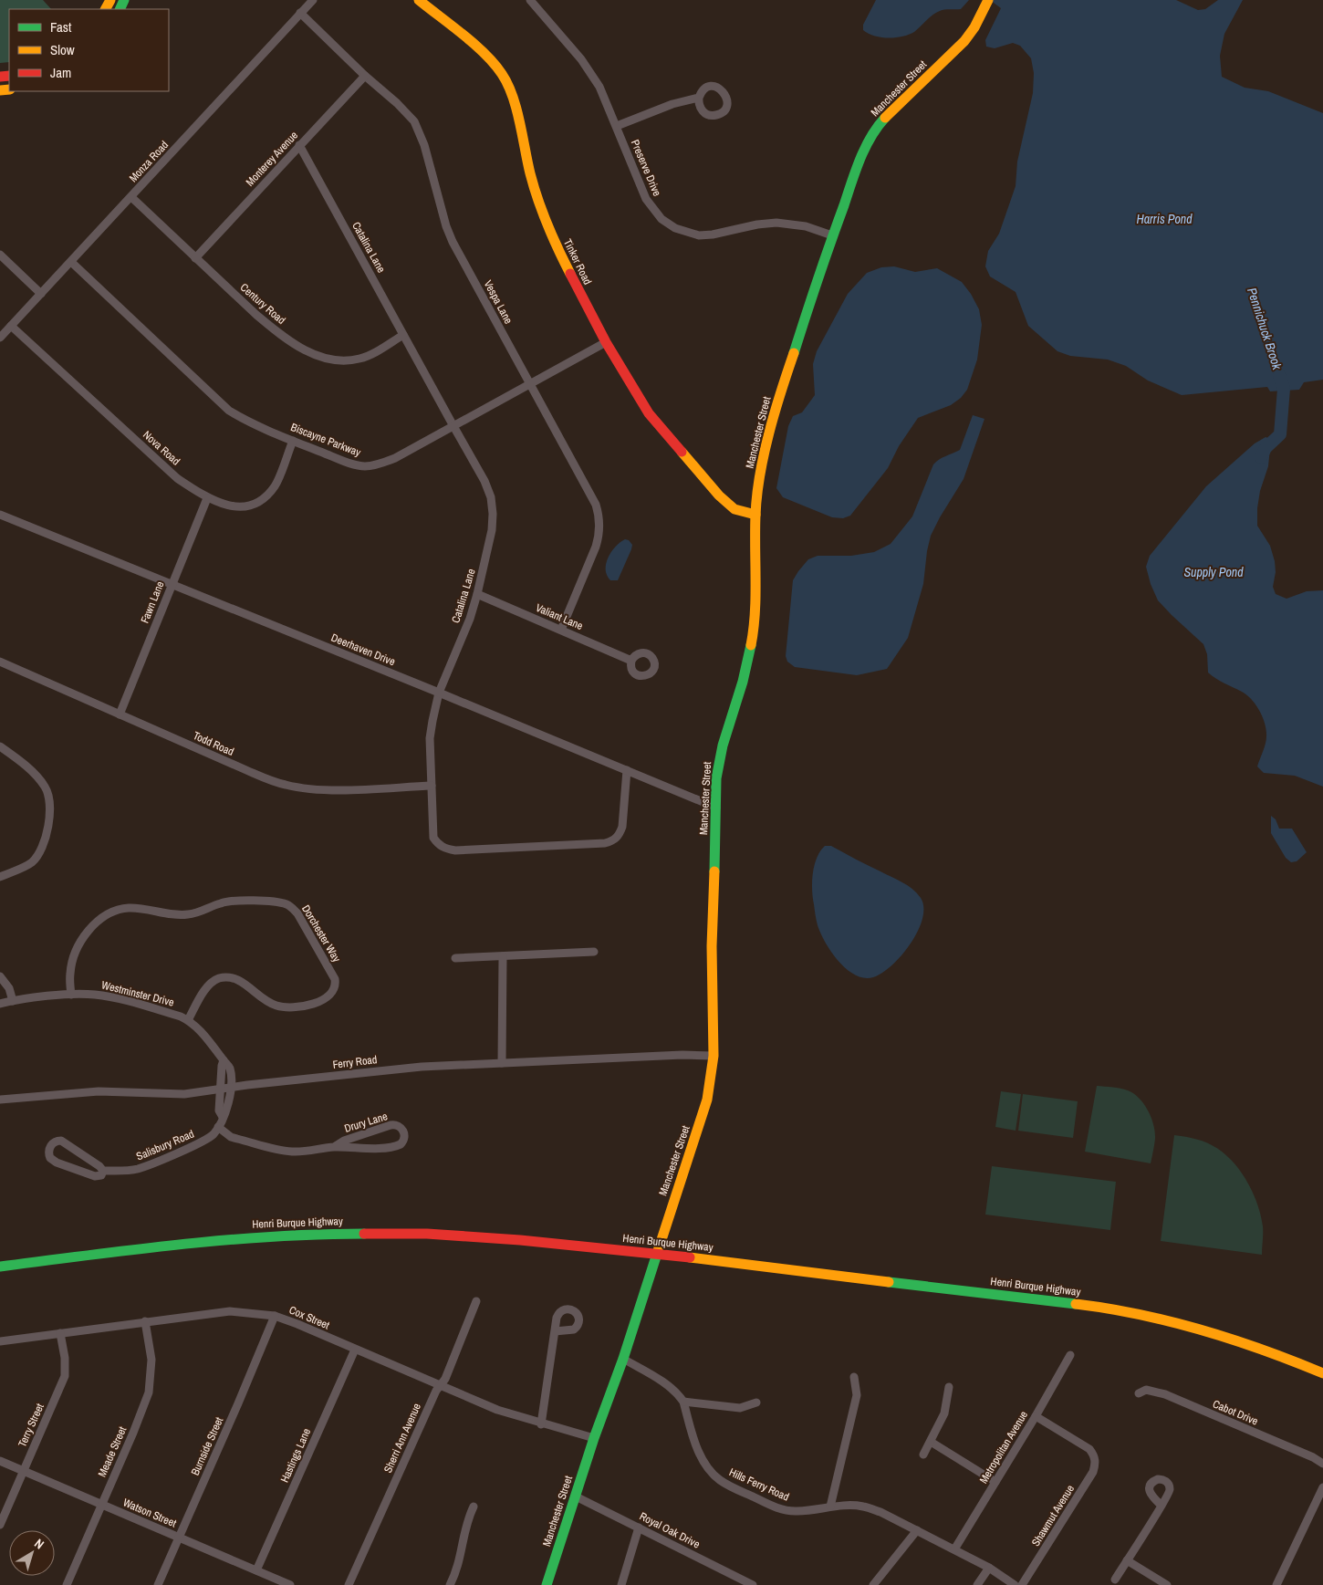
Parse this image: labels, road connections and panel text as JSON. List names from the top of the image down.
{
  "streets": {
    "main road": ["Manchester Street", "Tinker Road", "Henri Burque Highway"],
    "street": [
      "Monterey Avenue",
      "Monza Road",
      "Preserve Drive",
      "Catalina Lane",
      "Vespa Lane",
      "Century Road",
      "Biscayne Parkway",
      "Nova Road",
      "Fawn Lane",
      "Valiant Lane",
      "Deerhaven Drive",
      "Todd Road",
      "Dorchester Way",
      "Westminster Drive",
      "Ferry Road",
      "Drury Lane",
      "Salisbury Road",
      "Cox Street",
      "Cabot Drive",
      "Terry Street",
      "Sherri Ann Avenue",
      "Burnside Street",
      "Metropolitan Avenue",
      "Meade Street",
      "Hastings Lane",
      "Hills Ferry Road",
      "Watson Street",
      "Shawmut Avenue",
      "Royal Oak Drive"
    ]
  },
  "crossings": [
    ["Manchester Street", "Preserve Drive"],
    ["Manchester Street", "Tinker Road"],
    ["Manchester Street", "Deerhaven Drive"],
    ["Manchester Street", "Ferry Road"],
    ["Manchester Street", "Henri Burque Highway"],
    ["Manchester Street", "Cox Street"],
    ["Manchester Street", "Hills Ferry Road"],
    ["Manchester Street", "Royal Oak Drive"],
    ["Monterey Avenue", "Catalina Lane"],
    ["Monterey Avenue", "Vespa Lane"],
    ["Monterey Avenue", "Century Road"],
    ["Monza Road", "Vespa Lane"],
    ["Monza Road", "Century Road"],
    ["Monza Road", "Biscayne Parkway"],
    ["Monza Road", "Nova Road"],
    ["Catalina Lane", "Century Road"],
    ["Catalina Lane", "Biscayne Parkway"],
    ["Catalina Lane", "Valiant Lane"],
    ["Catalina Lane", "Deerhaven Drive"],
    ["Catalina Lane", "Todd Road"],
    ["Tinker Road", "Biscayne Parkway"],
    ["Vespa Lane", "Biscayne Parkway"],
    ["Vespa Lane", "Valiant Lane"],
    ["Biscayne Parkway", "Nova Road"],
    ["Nova Road", "Fawn Lane"],
    ["Fawn Lane", "Deerhaven Drive"],
    ["Fawn Lane", "Todd Road"],
    ["Dorchester Way", "Westminster Drive"],
    ["Westminster Drive", "Ferry Road"],
    ["Westminster Drive", "Salisbury Road"],
    ["Ferry Road", "Salisbury Road"],
    ["Drury Lane", "Salisbury Road"],
    ["Cox Street", "Terry Street"],
    ["Cox Street", "Sherri Ann Avenue"],
    ["Cox Street", "Burnside Street"],
    ["Cox Street", "Meade Street"],
    ["Cox Street", "Hastings Lane"],
    ["Terry Street", "Watson Street"],
    ["Burnside Street", "Watson Street"],
    ["Metropolitan Avenue", "Hills Ferry Road"],
    ["Metropolitan Avenue", "Shawmut Avenue"],
    ["Meade Street", "Watson Street"],
    ["Hastings Lane", "Watson Street"]
  ],
  "water": ["Harris Pond", "Pennichuck Brook", "Supply Pond"],
  "legend": ["Fast", "Slow", "Jam"],
  "north": "top right"
}
